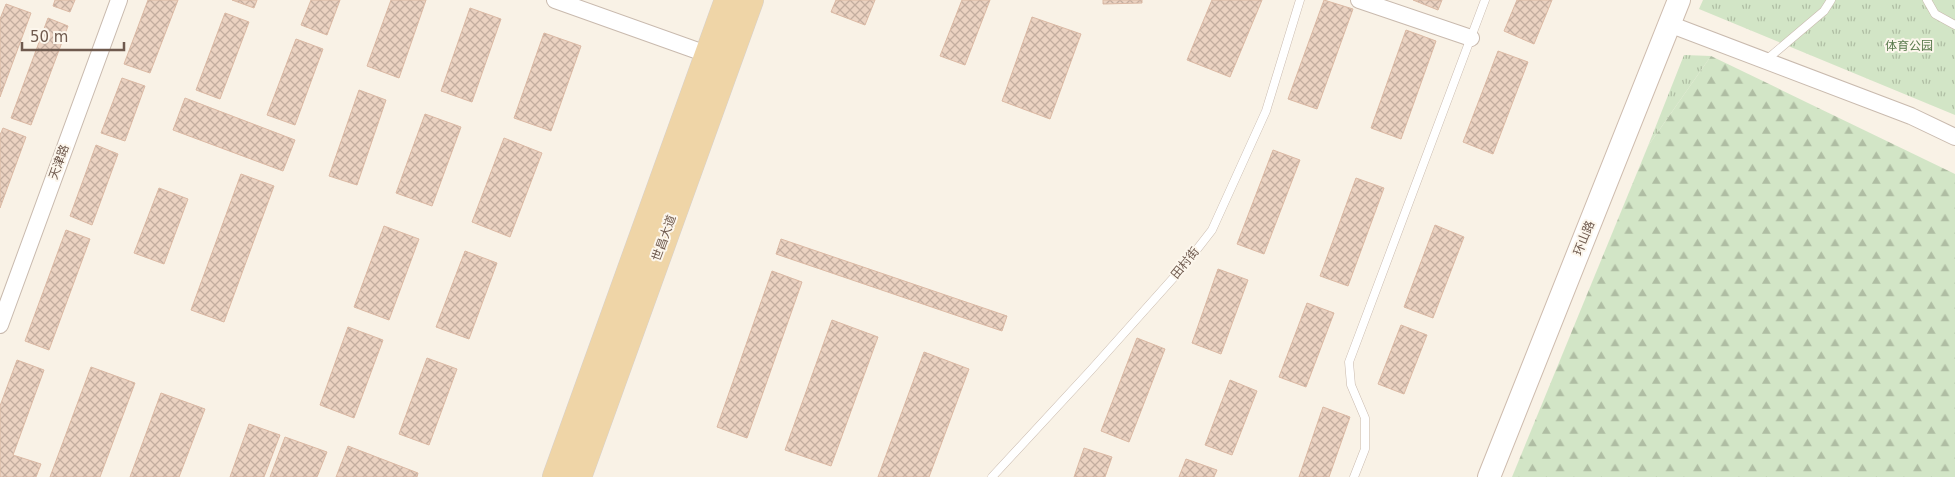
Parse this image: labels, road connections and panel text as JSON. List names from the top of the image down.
{
  "streets": {
    "main road": ["世昌大道", "环山路"],
    "street": ["天津路"],
    "lane": ["田村街"]
  },
  "parks": ["体育公园"],
  "scale_bar": "50 m"
}
